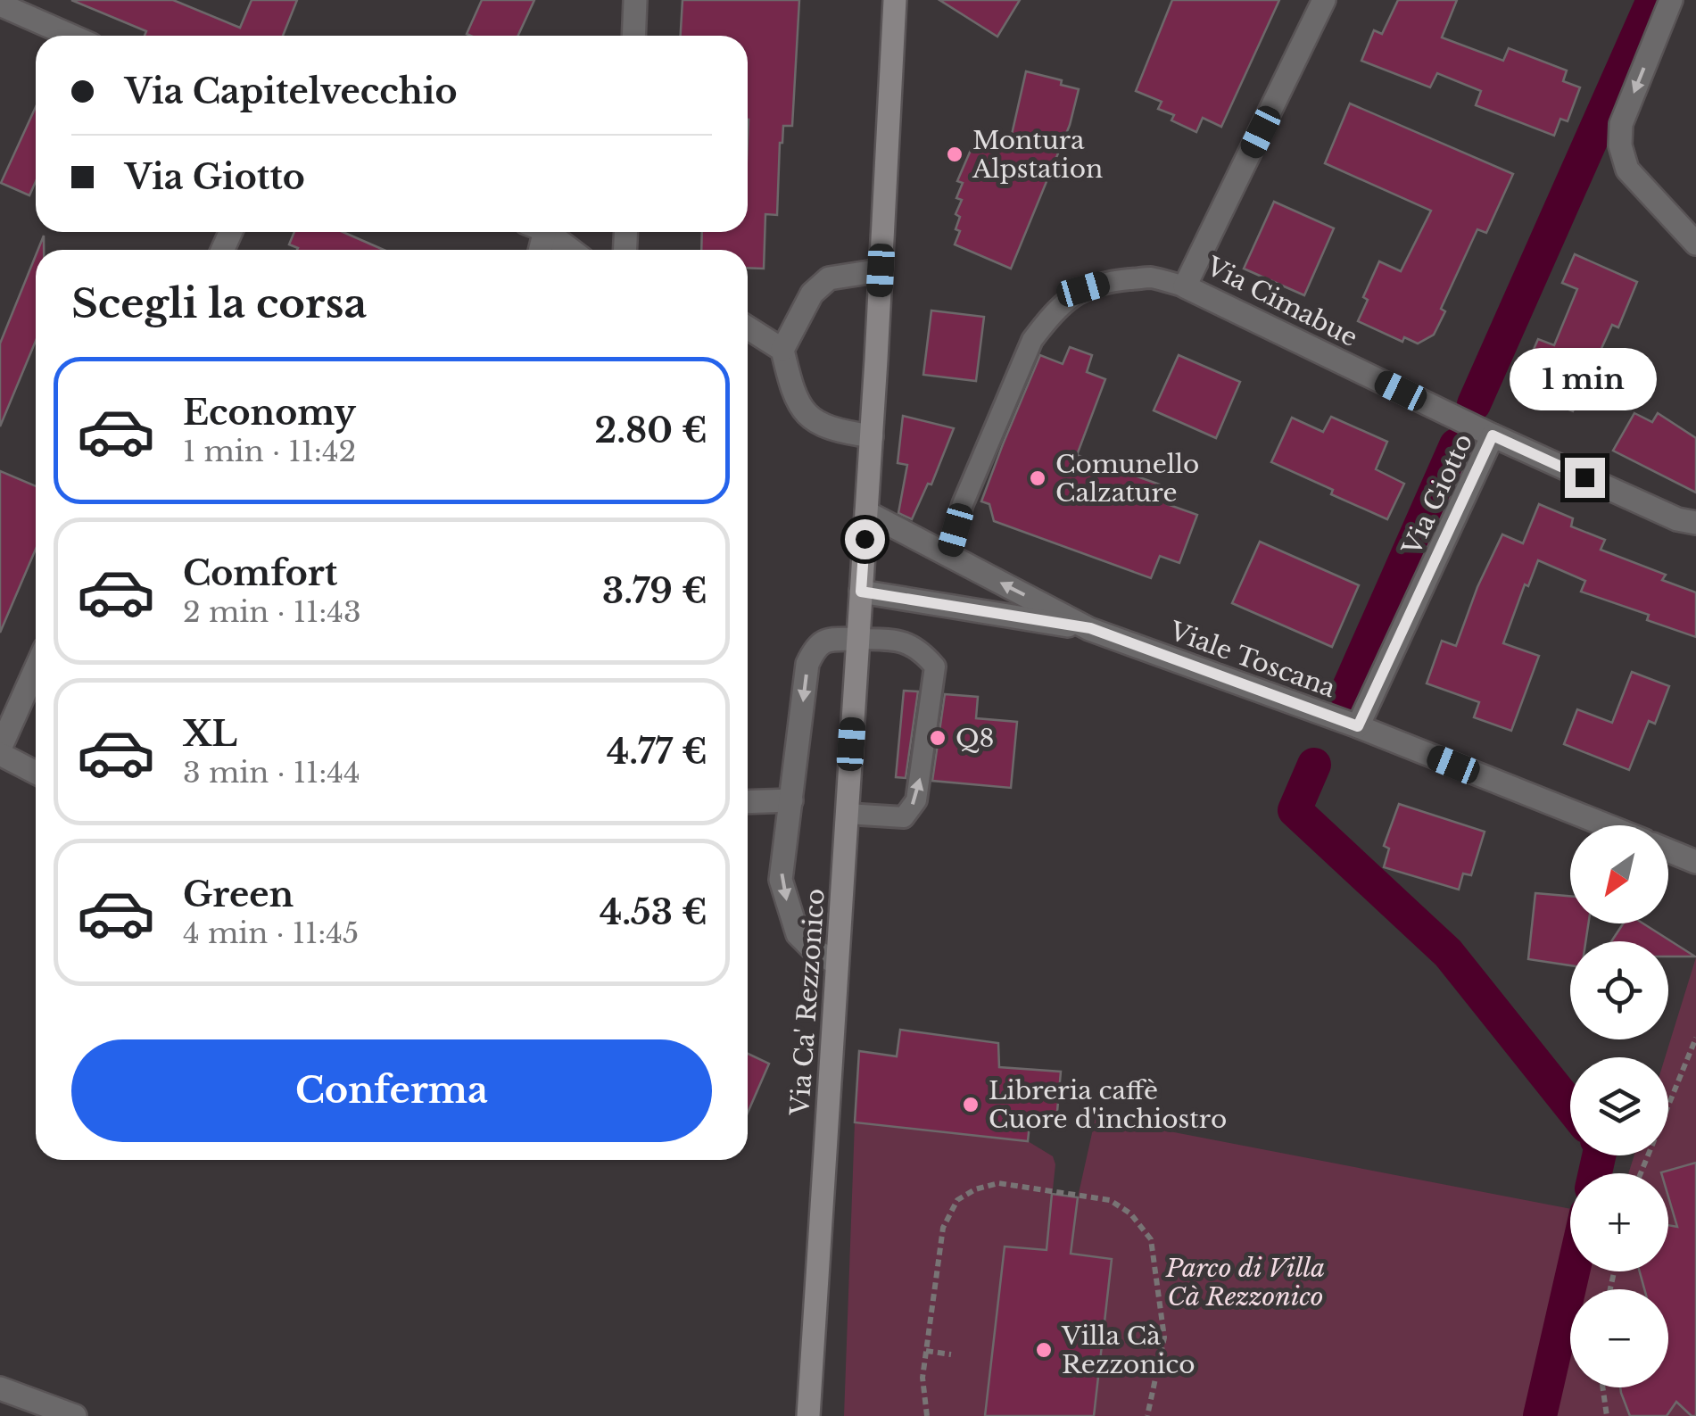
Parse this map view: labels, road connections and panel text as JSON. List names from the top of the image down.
{
  "streets": {
    "main road": ["Via Ca' Rezzonico"],
    "street": ["Via Cimabue", "Via Giotto", "Viale Toscana"]
  },
  "crossings": [
    ["Via Cimabue", "Via Giotto"],
    ["Via Giotto", "Viale Toscana"],
    ["Viale Toscana", "Via Ca' Rezzonico"]
  ],
  "parks": ["Parco di Villa Cà Rezzonico"],
  "places": [
    "Montura Alpstation",
    "Comunello Calzature",
    "Q8",
    "Libreria caffè Cuore d'inchiostro",
    "Villa Cà Rezzonico"
  ],
  "north": "bottom left",
  "page": {
    "banner": ["Via Capitelvecchio", "Via Giotto"],
    "heading": "Scegli la corsa",
    "bubble": "1 min",
    "list": [
      {
        "name": "Economy",
        "note": "1 min · 11:42",
        "value": "2.80 €"
      },
      {
        "name": "Comfort",
        "note": "2 min · 11:43",
        "value": "3.79 €"
      },
      {
        "name": "XL",
        "note": "3 min · 11:44",
        "value": "4.77 €"
      },
      {
        "name": "Green",
        "note": "4 min · 11:45",
        "value": "4.53 €"
      }
    ],
    "map_buttons": ["+", "−"],
    "buttons": "Conferma"
  }
}
